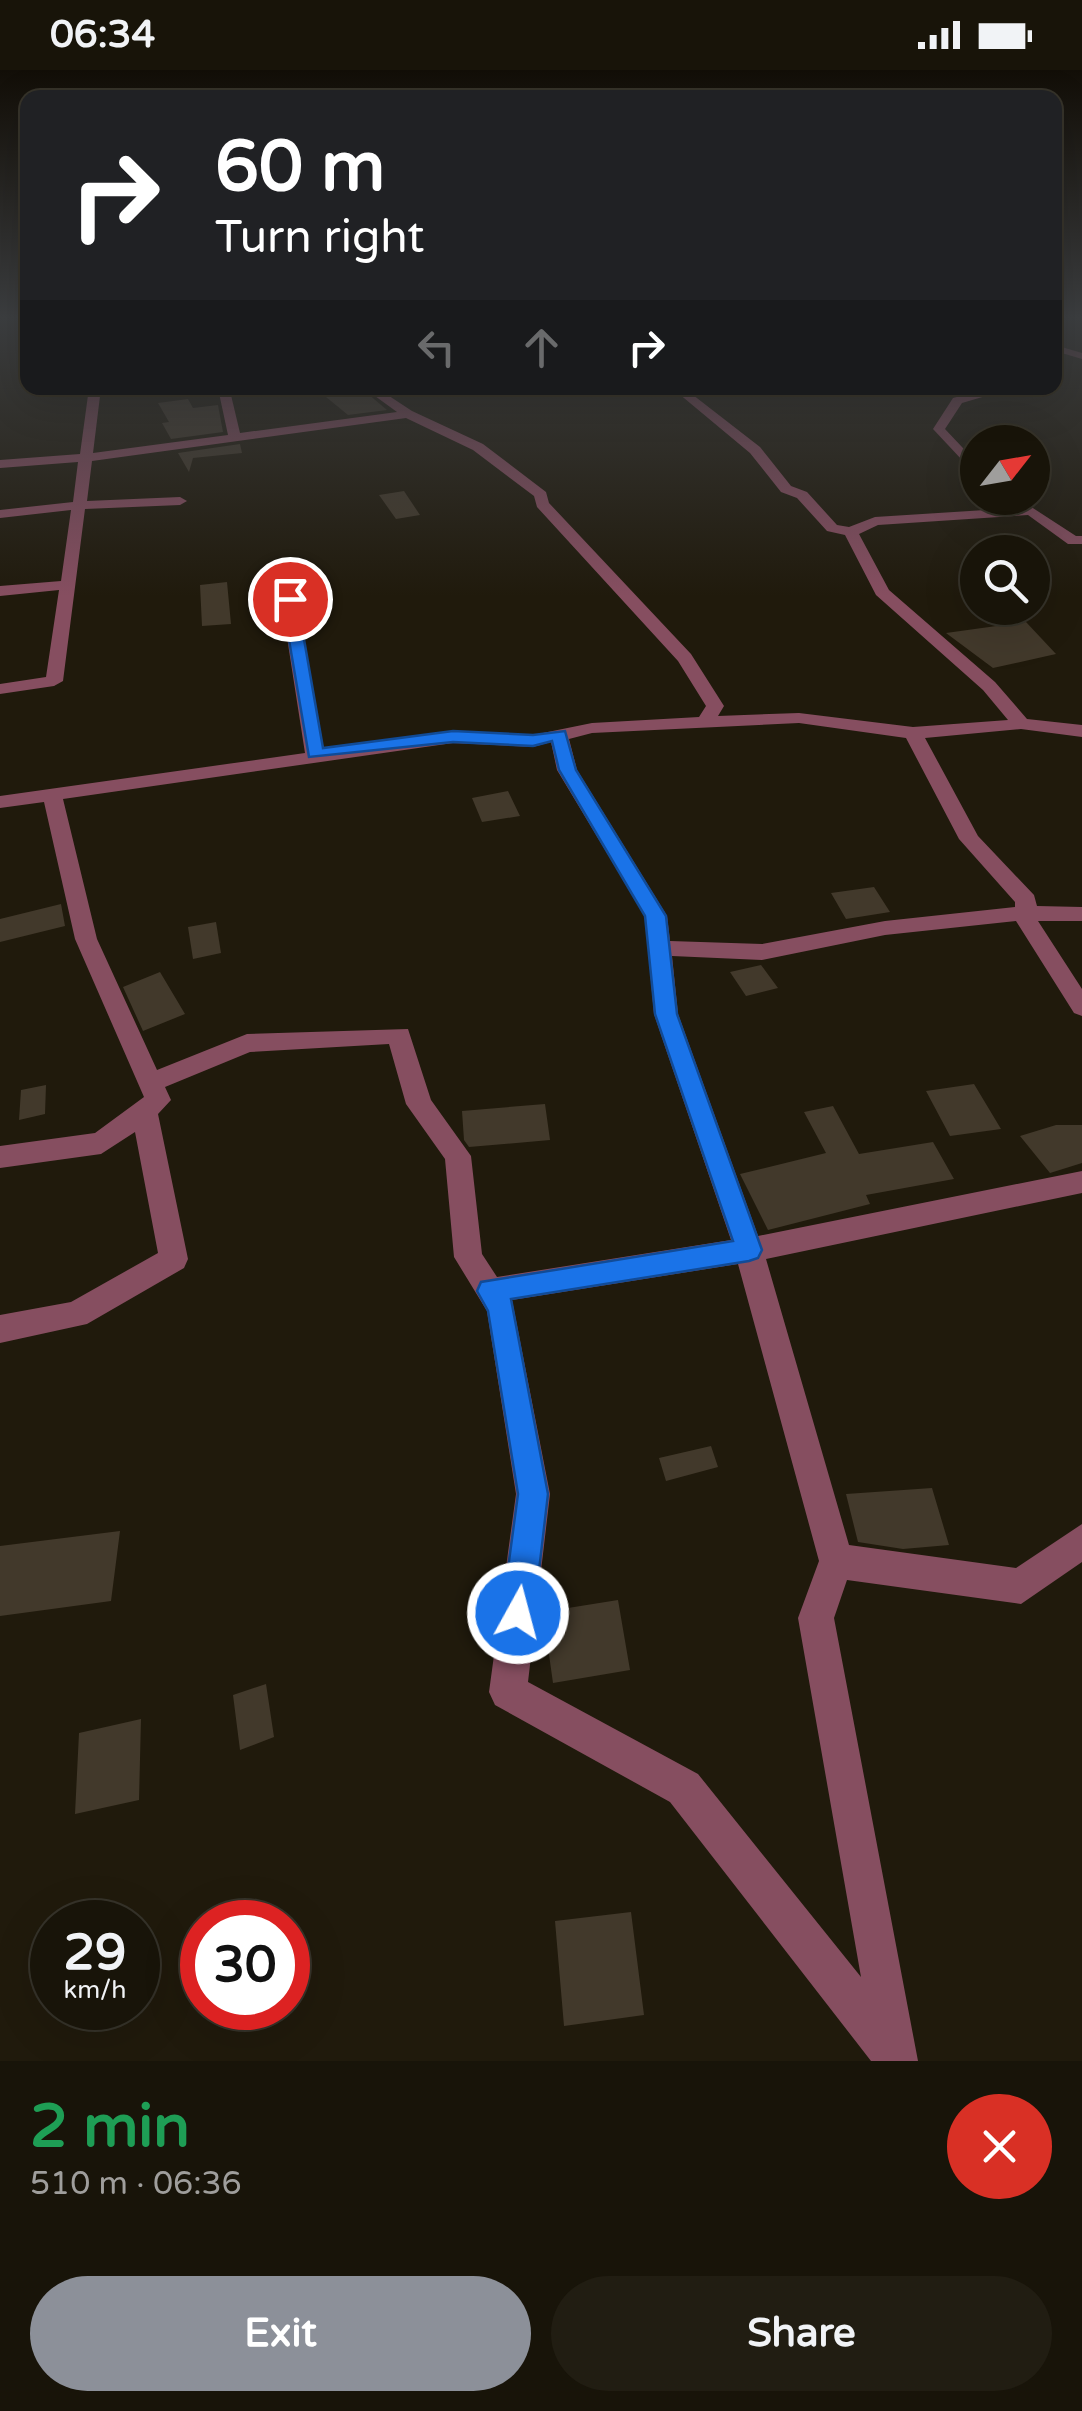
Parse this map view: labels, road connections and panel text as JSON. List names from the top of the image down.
{
  "north": "top right",
  "page": {
    "status": "06:34",
    "turn": ["60 m", "Turn right"],
    "speed": "29 km/h",
    "limit": "30",
    "heading": ["2 min", "510 m · 06:36"],
    "buttons": ["Exit", "Share"]
  }
}
